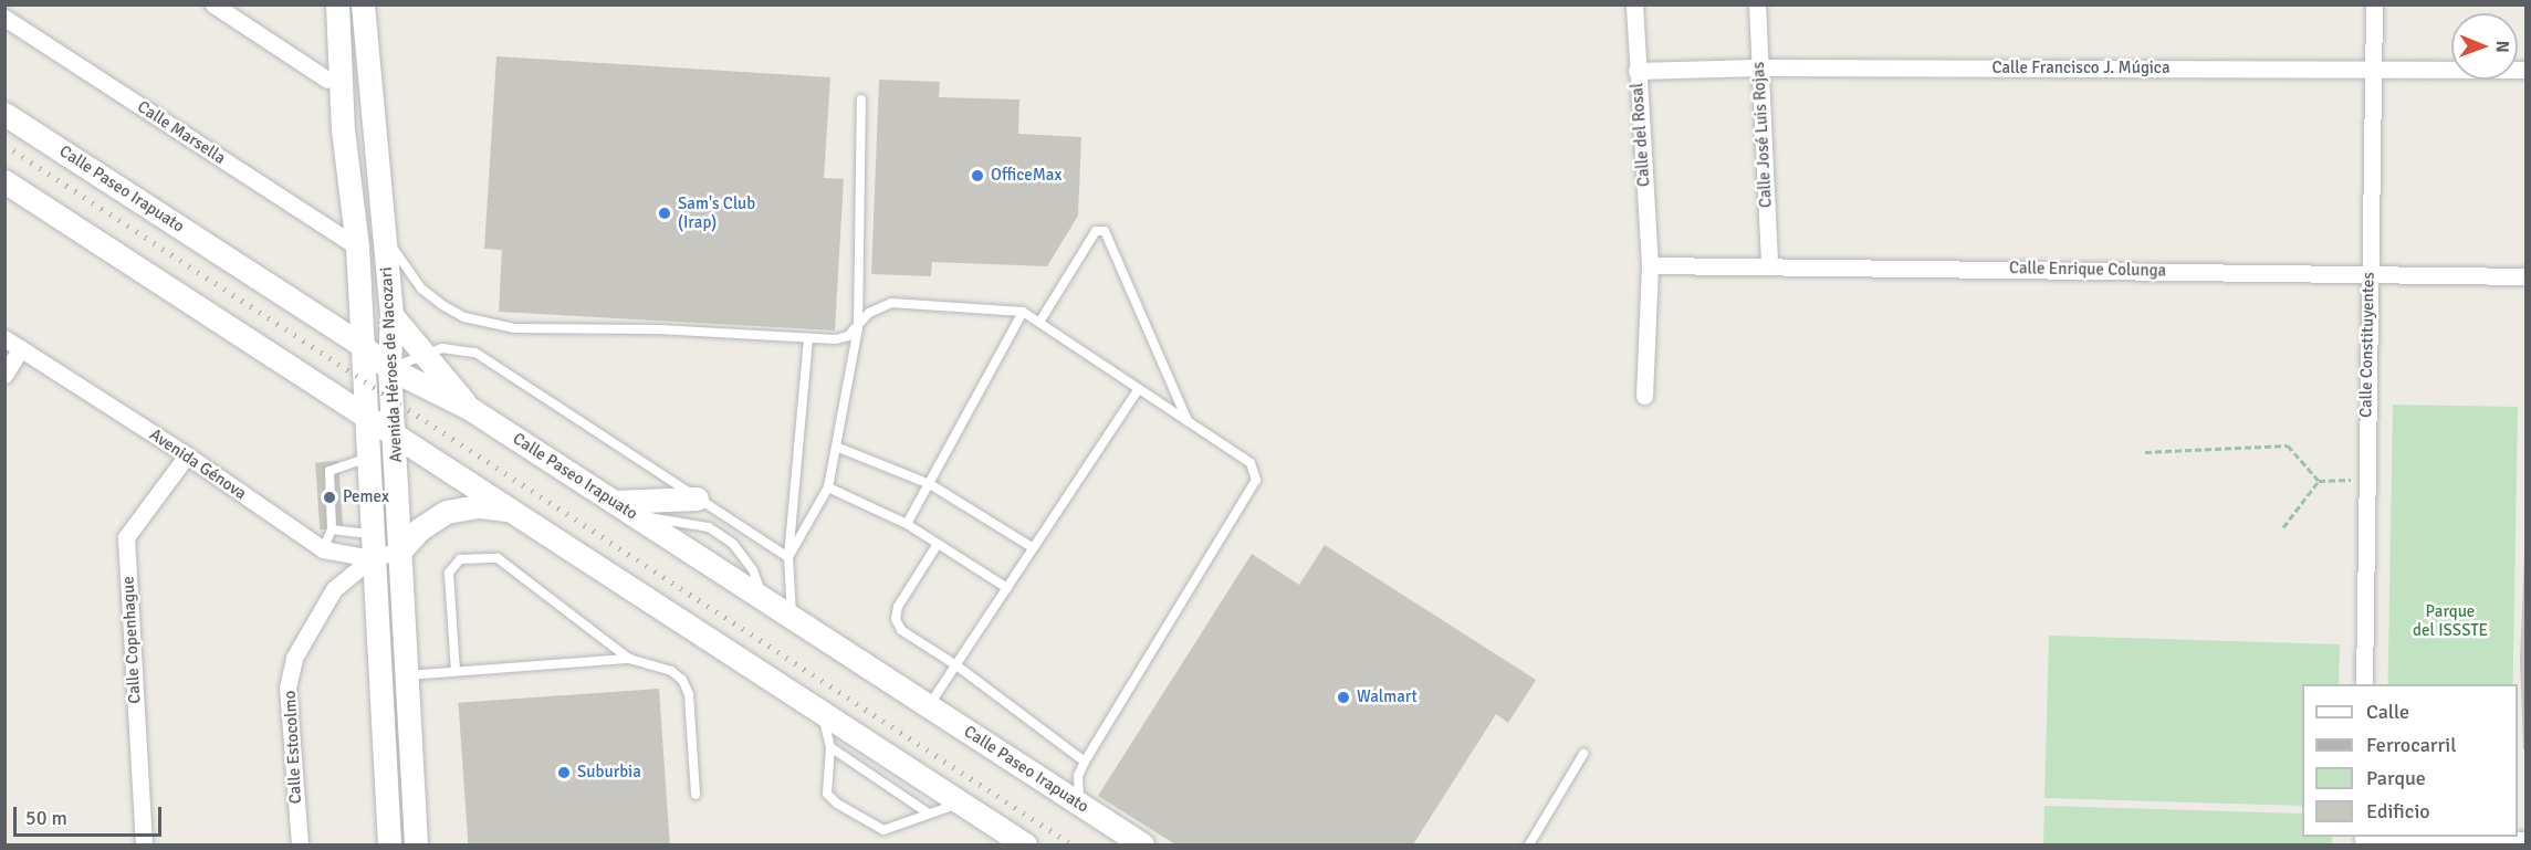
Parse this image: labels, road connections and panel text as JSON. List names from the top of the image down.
{
  "streets": {
    "main road": ["Calle Paseo Irapuato", "Avenida Héroes de Nacozari"],
    "street": [
      "Calle Francisco J. Múgica",
      "Calle Marsella",
      "Calle del Rosal",
      "Calle José Luis Rojas",
      "Calle Enrique Colunga",
      "Calle Constituyentes",
      "Avenida Génova",
      "Calle Copenhague",
      "Calle Estocolmo"
    ]
  },
  "crossings": [
    ["Calle Francisco J. Múgica", "Calle del Rosal"],
    ["Calle Francisco J. Múgica", "Calle José Luis Rojas"],
    ["Calle Francisco J. Múgica", "Calle Constituyentes"],
    ["Calle Marsella", "Avenida Héroes de Nacozari"],
    ["Calle del Rosal", "Calle Enrique Colunga"],
    ["Calle José Luis Rojas", "Calle Enrique Colunga"],
    ["Calle Paseo Irapuato", "Avenida Héroes de Nacozari"],
    ["Calle Enrique Colunga", "Calle Constituyentes"],
    ["Avenida Héroes de Nacozari", "Avenida Génova"],
    ["Avenida Héroes de Nacozari", "Calle Estocolmo"],
    ["Avenida Génova", "Calle Copenhague"],
    ["Avenida Génova", "Calle Estocolmo"]
  ],
  "parks": ["Parque del ISSSTE"],
  "places": [
    "OfficeMax",
    "Sam's Club (Irap)",
    "Pemex",
    "Walmart",
    "Suburbia"
  ],
  "legend": [
    "Calle",
    "Ferrocarril",
    "Parque",
    "Edificio"
  ],
  "scale_bar": "50 m",
  "north": "right"
}
